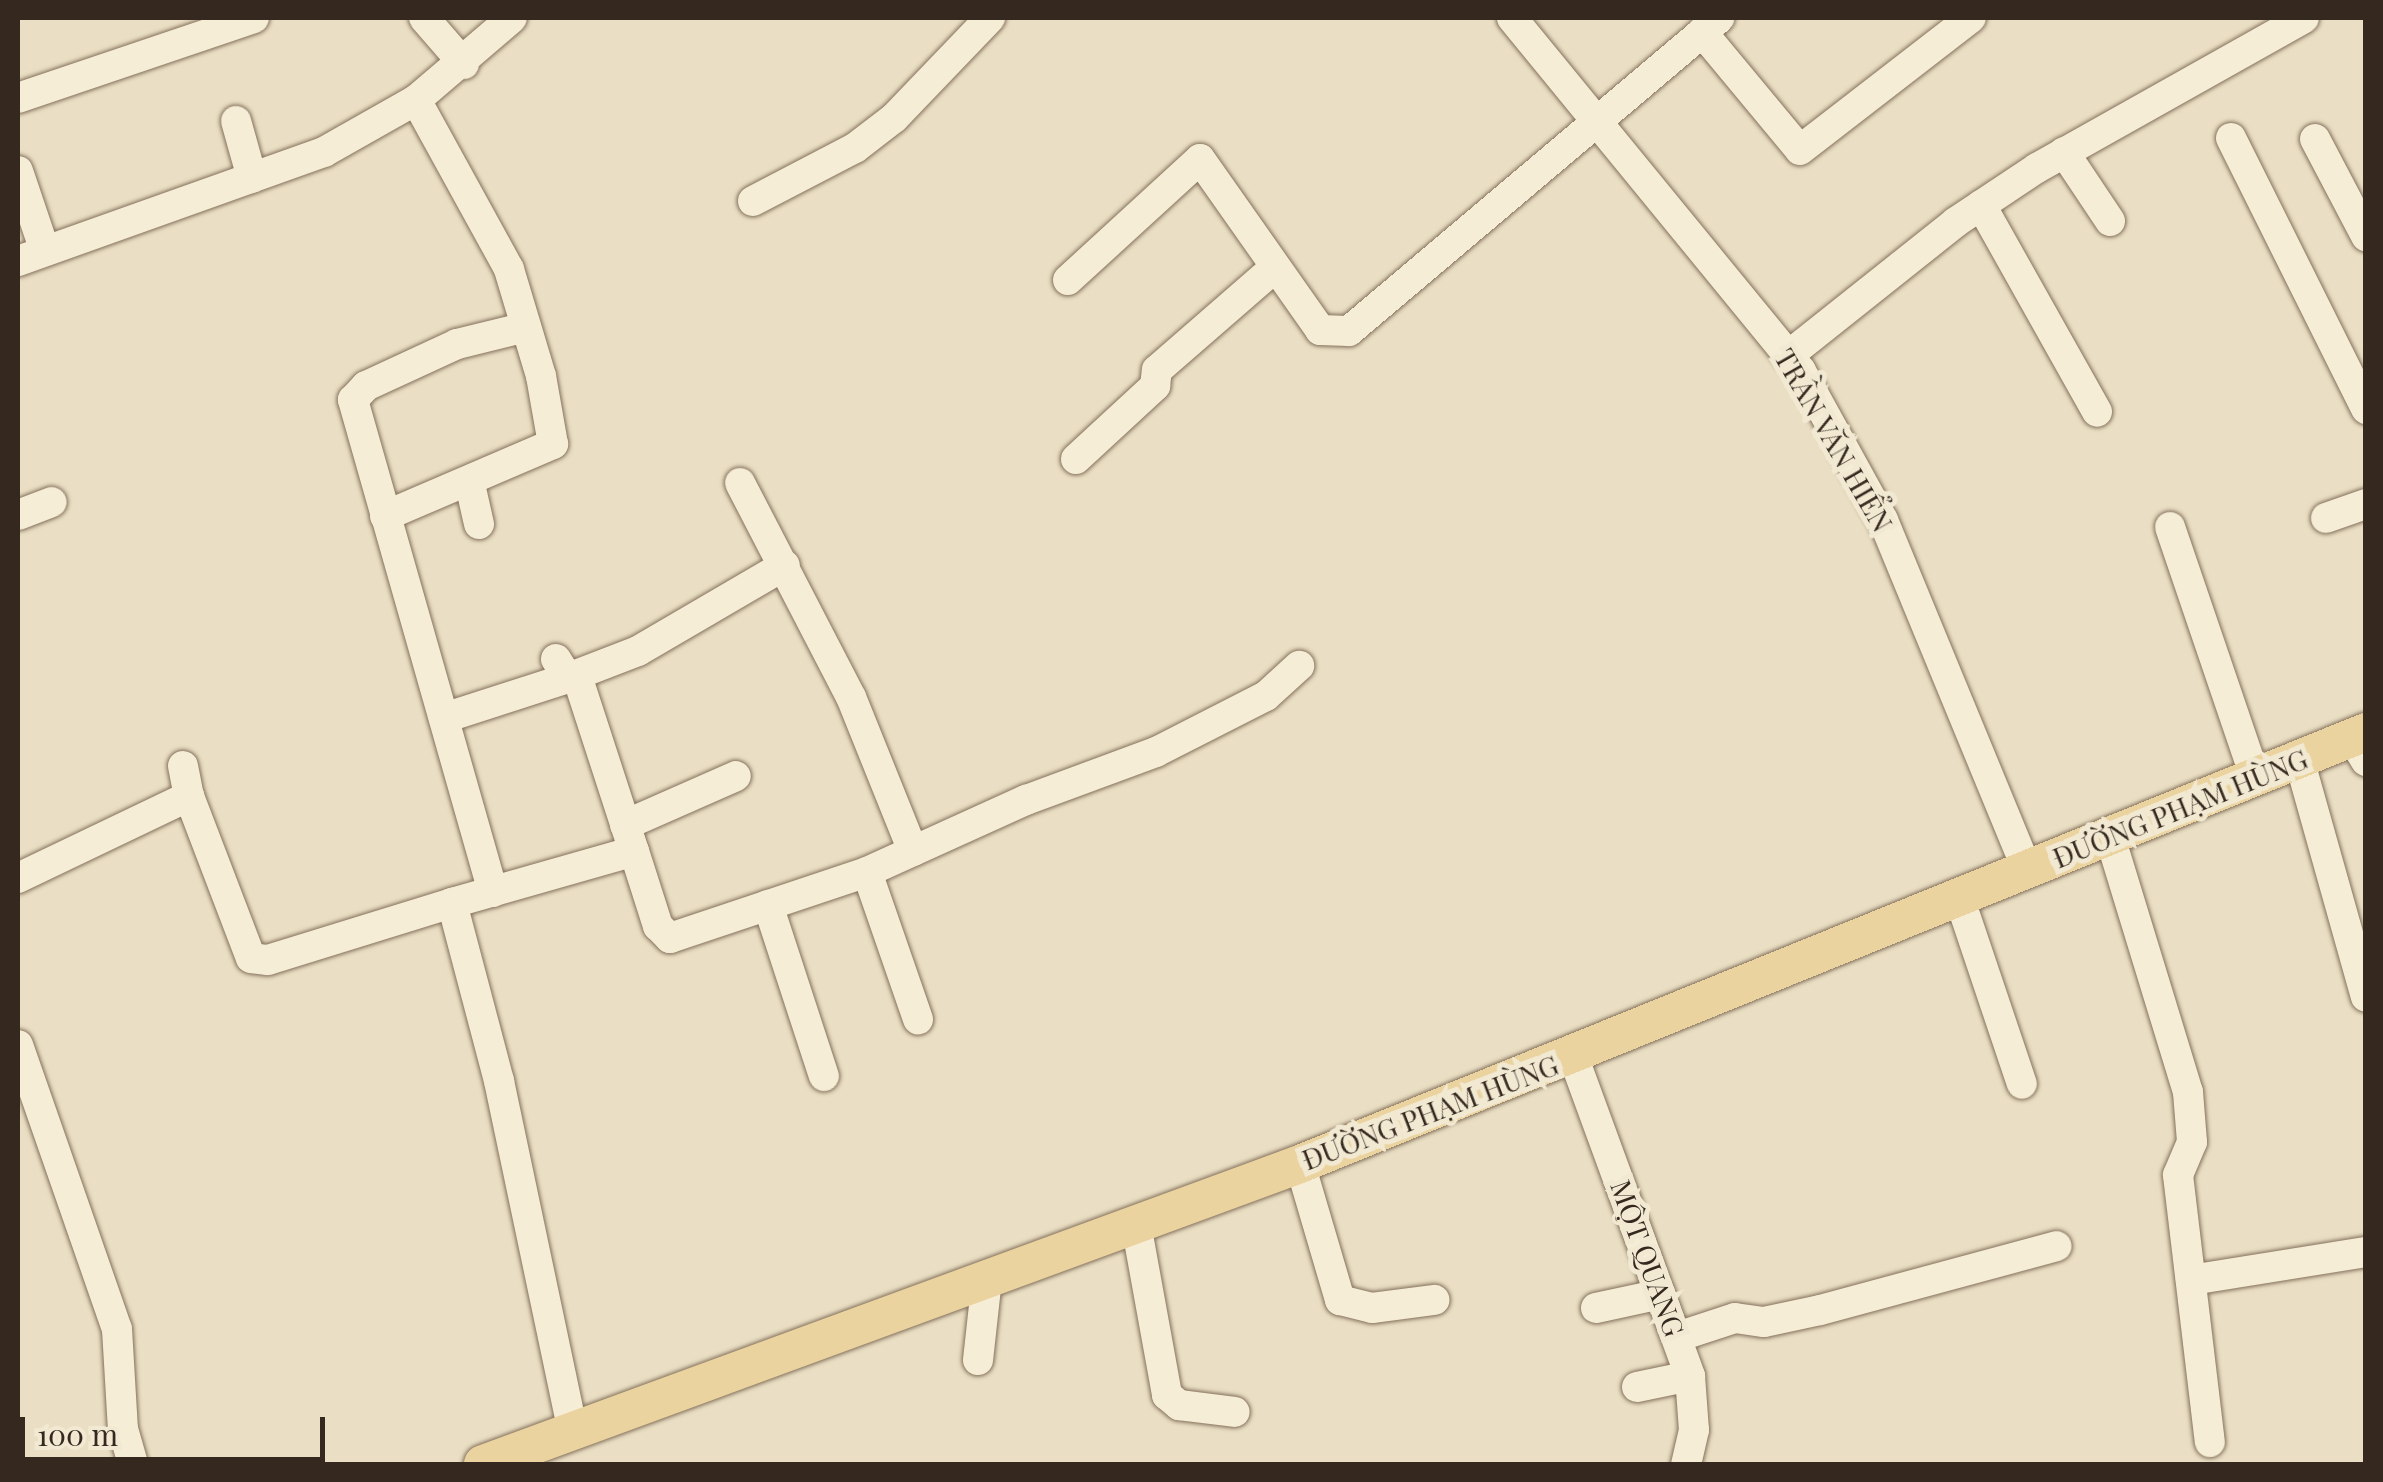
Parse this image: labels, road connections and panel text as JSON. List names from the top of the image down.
{
  "streets": {
    "main road": ["ĐƯỜNG PHẠM HÙNG"],
    "street": ["TRẦN VĂN HIỂN", "MỘT QUANG"]
  },
  "crossings": [
    ["TRẦN VĂN HIỂN", "ĐƯỜNG PHẠM HÙNG"],
    ["ĐƯỜNG PHẠM HÙNG", "MỘT QUANG"]
  ],
  "scale_bar": "100 m"
}
